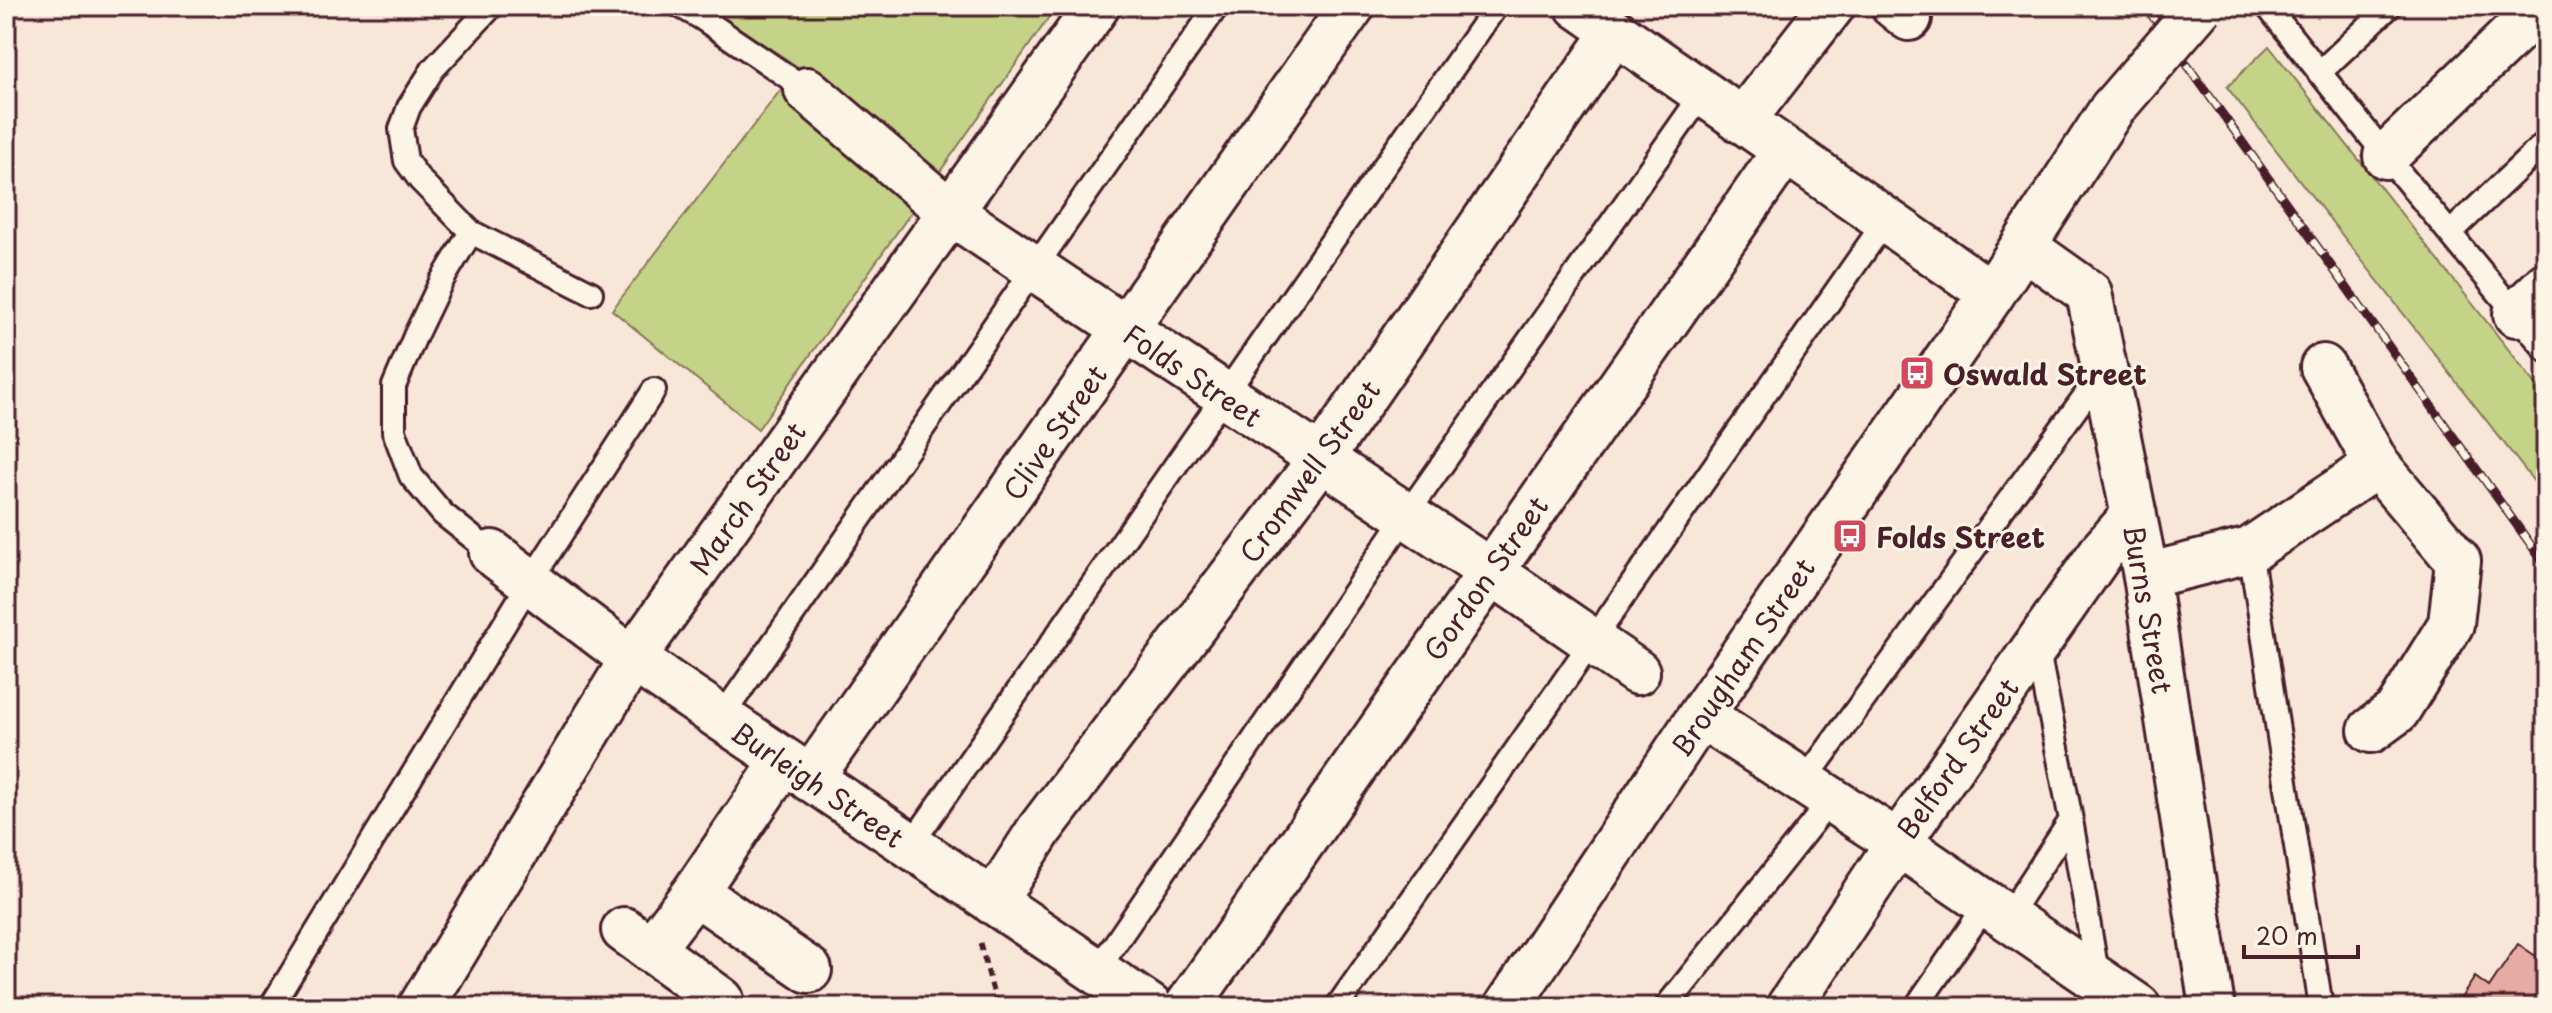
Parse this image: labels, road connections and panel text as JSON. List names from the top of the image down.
{
  "streets": {
    "street": [
      "Folds Street",
      "Clive Street",
      "Cromwell Street",
      "March Street",
      "Gordon Street",
      "Burns Street",
      "Brougham Street",
      "Belford Street",
      "Burleigh Street"
    ]
  },
  "crossings": [
    ["Folds Street", "Clive Street"],
    ["Folds Street", "Cromwell Street"],
    ["Folds Street", "March Street"],
    ["Folds Street", "Gordon Street"],
    ["Clive Street", "Burleigh Street"],
    ["Cromwell Street", "Burleigh Street"],
    ["March Street", "Burleigh Street"],
    ["Burns Street", "Brougham Street"],
    ["Burns Street", "Belford Street"]
  ],
  "places": {
    "bus stop": ["Oswald Street", "Folds Street"]
  },
  "scale_bar": "20 m"
}
